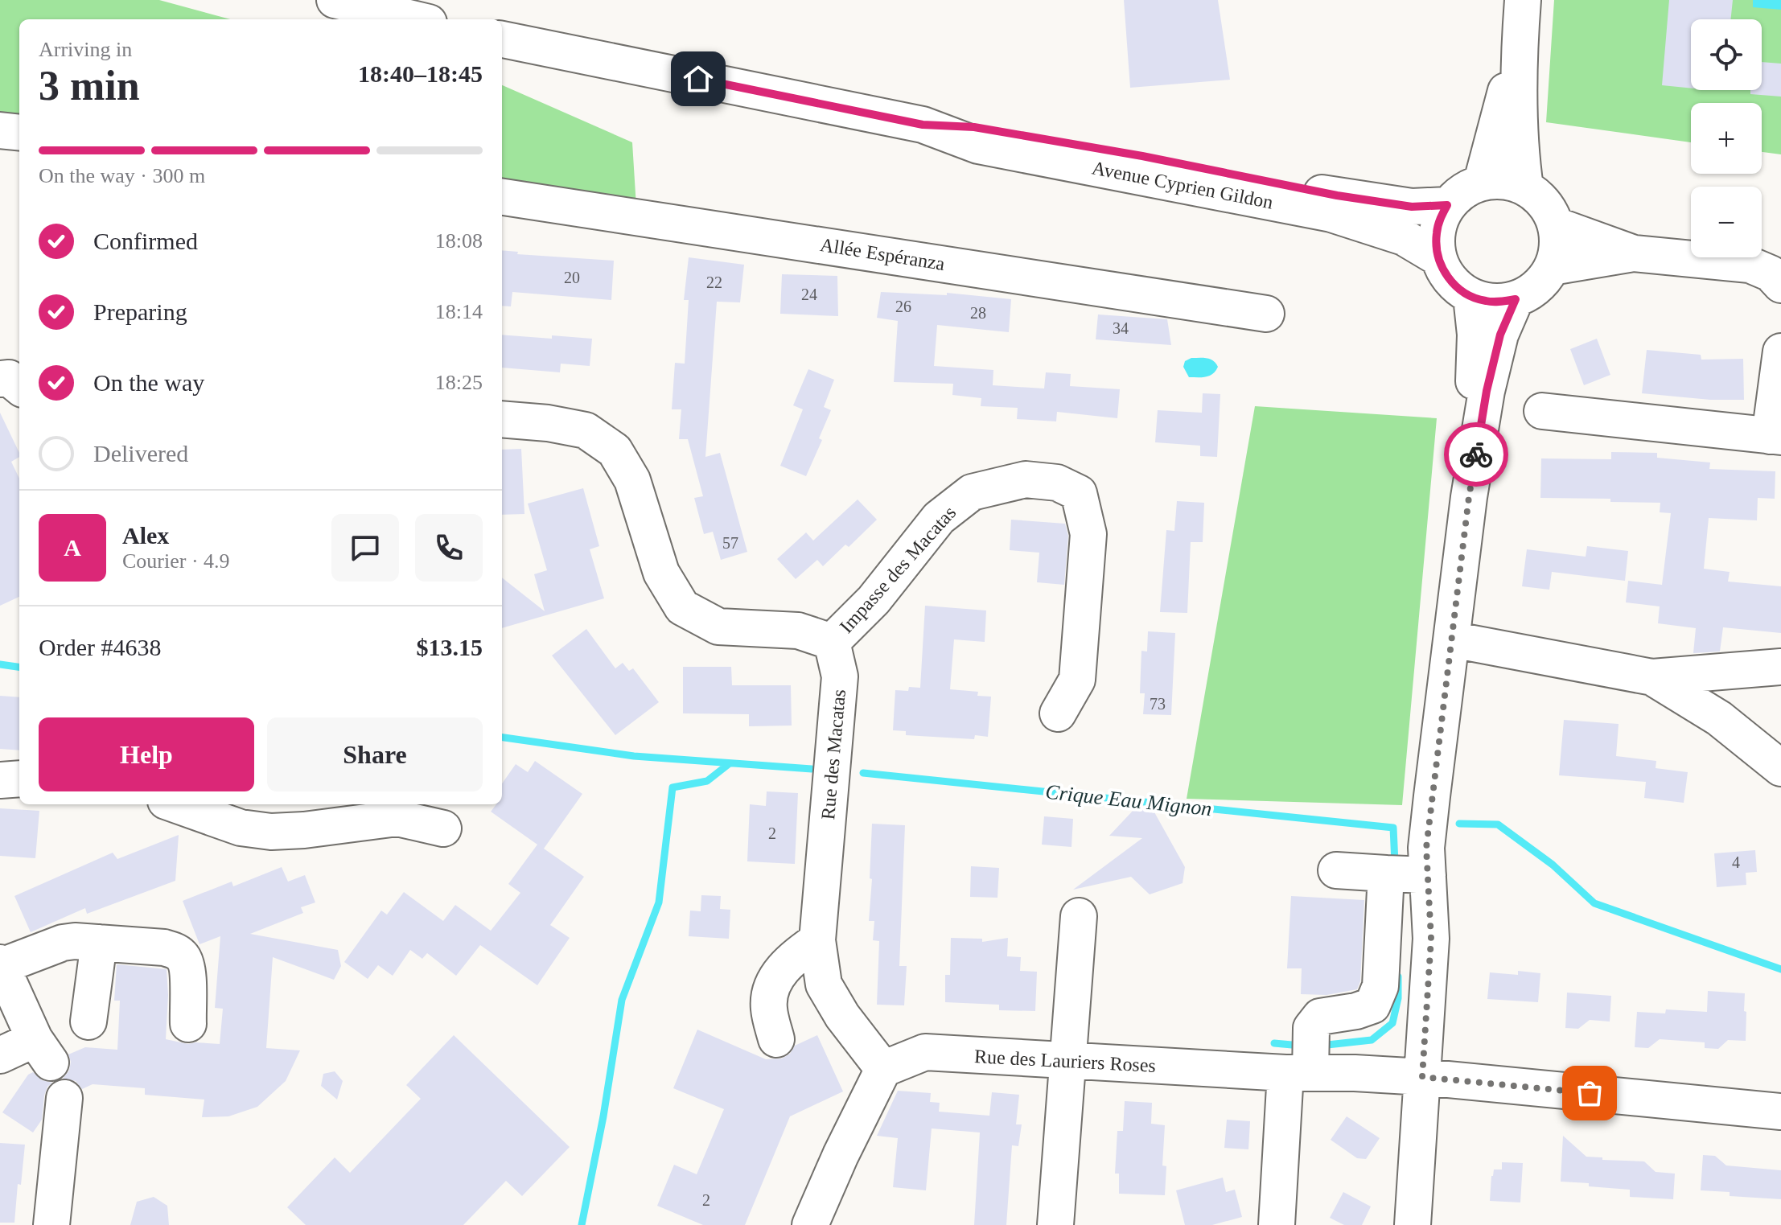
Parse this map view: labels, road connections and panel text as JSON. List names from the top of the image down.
{
  "streets": {
    "street": [
      "Avenue Cyprien Gildon",
      "Allée Espéranza",
      "Impasse des Macatas",
      "Rue des Macatas",
      "Rue des Lauriers Roses"
    ]
  },
  "crossings": [
    ["Impasse des Macatas", "Rue des Macatas"],
    ["Rue des Macatas", "Rue des Lauriers Roses"]
  ],
  "water": ["Crique Eau Mignon"],
  "house_numbers": [
    "20",
    "22",
    "24",
    "26",
    "28",
    "34",
    "57",
    "73",
    "2",
    "4",
    "2"
  ],
  "page": {
    "map_buttons": ["+", "−"],
    "heading": ["3 min", "Arriving in", "18:40–18:45"],
    "panel": [
      "Alex",
      "Courier · 4.9",
      "Order #4638",
      "$13.15"
    ],
    "bar": "On the way · 300 m",
    "list": [
      ["Confirmed", "18:08"],
      ["Preparing", "18:14"],
      ["On the way", "18:25"],
      "Delivered"
    ],
    "round": "A",
    "buttons": ["Help", "Share"]
  }
}
